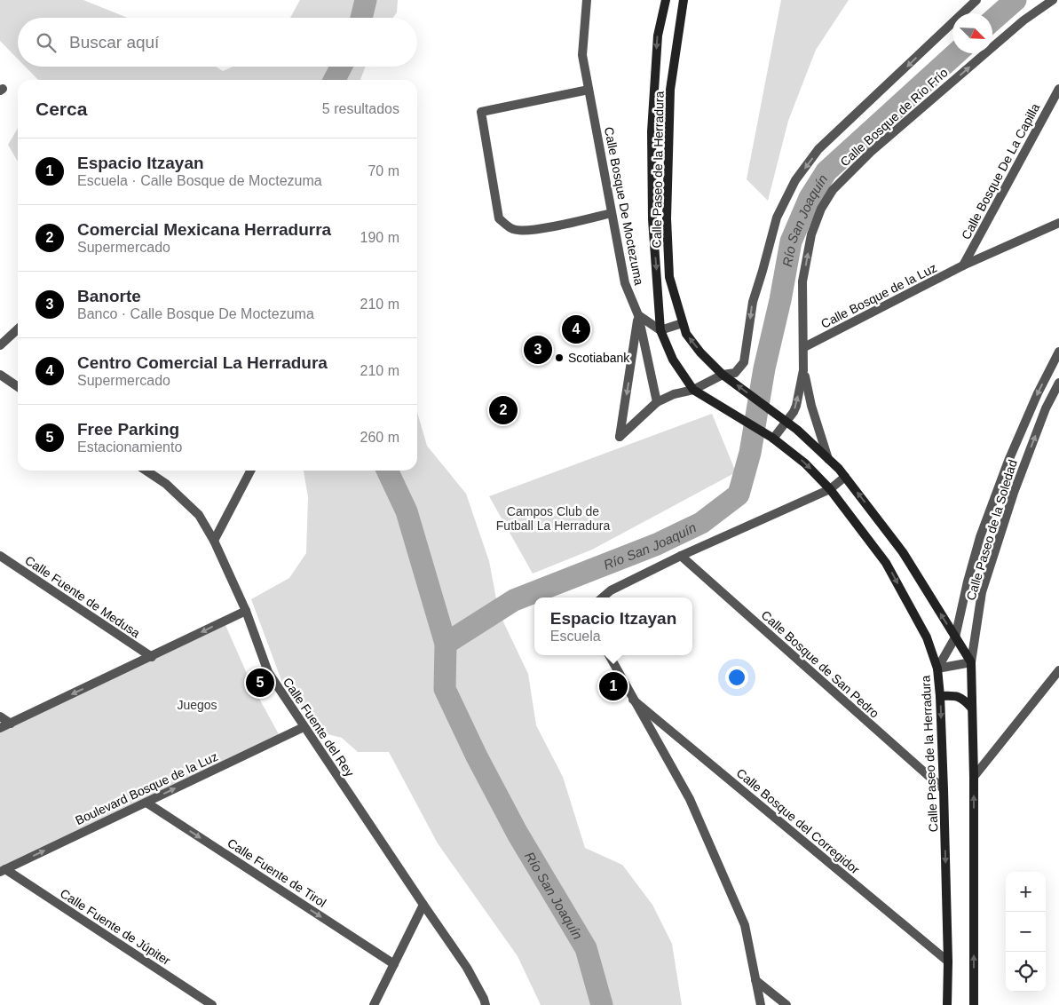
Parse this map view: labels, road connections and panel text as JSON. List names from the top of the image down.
{
  "streets": {
    "main road": ["Calle Paseo de la Herradura"],
    "street": [
      "Calle Bosque de Río Frío",
      "Calle Bosque De La Capilla",
      "Calle Bosque De Moctezuma",
      "Calle Bosque de la Luz",
      "Calle Paseo de la Soledad",
      "Calle Fuente de Medusa",
      "Calle Bosque de San Pedro",
      "Calle Fuente del Rey",
      "Boulevard Bosque de la Luz",
      "Calle Bosque del Corregidor",
      "Calle Fuente de Tirol",
      "Calle Fuente de Júpiter"
    ]
  },
  "crossings": [
    ["Calle Bosque de Río Frío", "Calle Paseo de la Herradura"],
    ["Calle Bosque de Río Frío", "Calle Bosque de la Luz"],
    ["Calle Paseo de la Herradura", "Calle Paseo de la Soledad"],
    ["Calle Paseo de la Herradura", "Calle Bosque de San Pedro"],
    ["Calle Paseo de la Herradura", "Calle Bosque del Corregidor"],
    ["Calle Bosque De La Capilla", "Calle Bosque de la Luz"],
    ["Calle Fuente del Rey", "Boulevard Bosque de la Luz"],
    ["Boulevard Bosque de la Luz", "Calle Fuente de Tirol"],
    ["Boulevard Bosque de la Luz", "Calle Fuente de Júpiter"]
  ],
  "one_way": ["Boulevard Bosque de la Luz", "Calle Fuente de Tirol"],
  "water": ["Río San Joaquín"],
  "parks": ["Campos Club de Futball La Herradura", "Juegos"],
  "places": ["Scotiabank"],
  "north": "bottom right",
  "page": {
    "search": "Buscar aquí",
    "heading": ["Cerca", "5 resultados"],
    "list": [
      {
        "mark": "1",
        "name": "Espacio Itzayan",
        "note": "Escuela · Calle Bosque de Moctezuma",
        "value": "70 m"
      },
      {
        "mark": "2",
        "name": "Comercial Mexicana Herradurra",
        "note": "Supermercado",
        "value": "190 m"
      },
      {
        "mark": "3",
        "name": "Banorte",
        "note": "Banco · Calle Bosque De Moctezuma",
        "value": "210 m"
      },
      {
        "mark": "4",
        "name": "Centro Comercial La Herradura",
        "note": "Supermercado",
        "value": "210 m"
      },
      {
        "mark": "5",
        "name": "Free Parking",
        "note": "Estacionamiento",
        "value": "260 m"
      }
    ],
    "pins": [
      "4",
      "3",
      "2",
      "5",
      "1"
    ],
    "popup": ["Espacio Itzayan", "Escuela"],
    "map_buttons": ["+", "−"]
  }
}
